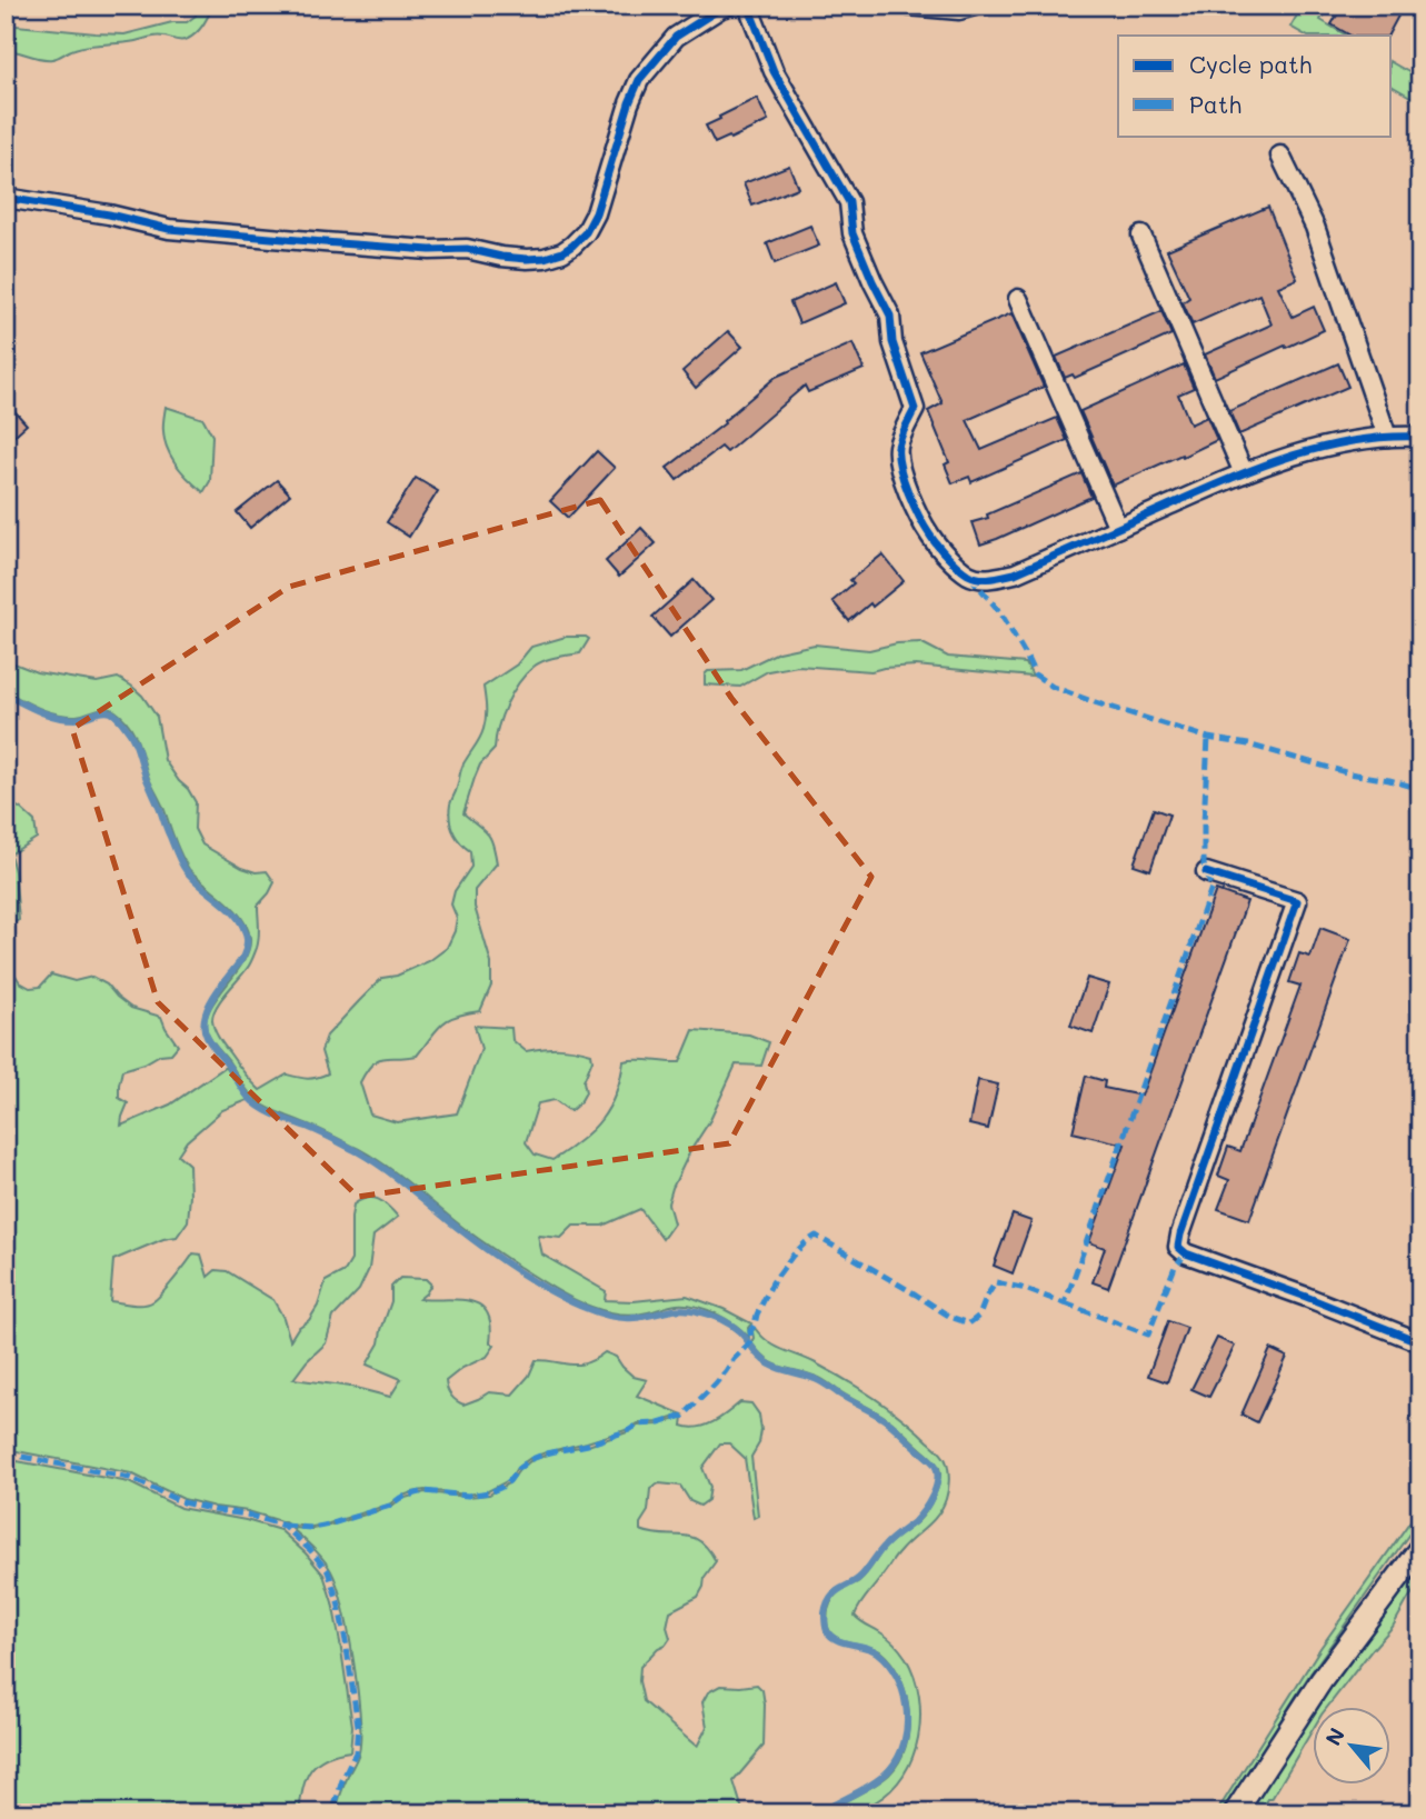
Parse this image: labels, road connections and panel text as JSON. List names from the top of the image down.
{
  "legend": ["Cycle path", "Path"],
  "north": "top left"
}
